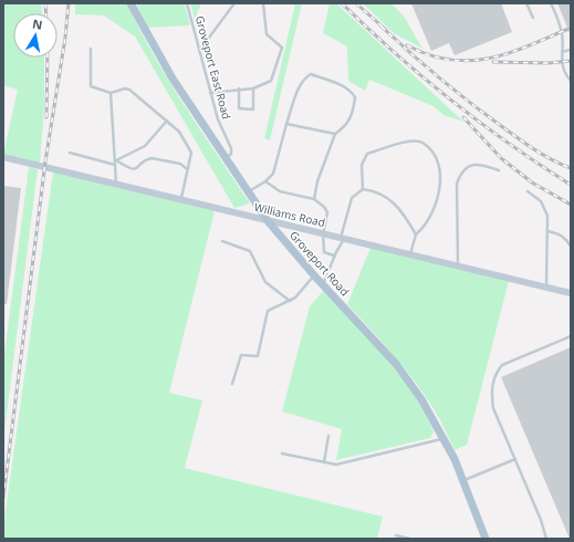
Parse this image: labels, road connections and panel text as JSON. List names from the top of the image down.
{
  "streets": {
    "main road": ["Williams Road", "Groveport Road"],
    "lane": ["Groveport East Road"]
  },
  "crossings": [
    ["Groveport East Road", "Groveport Road"],
    ["Williams Road", "Groveport Road"]
  ],
  "north": "top"
}
